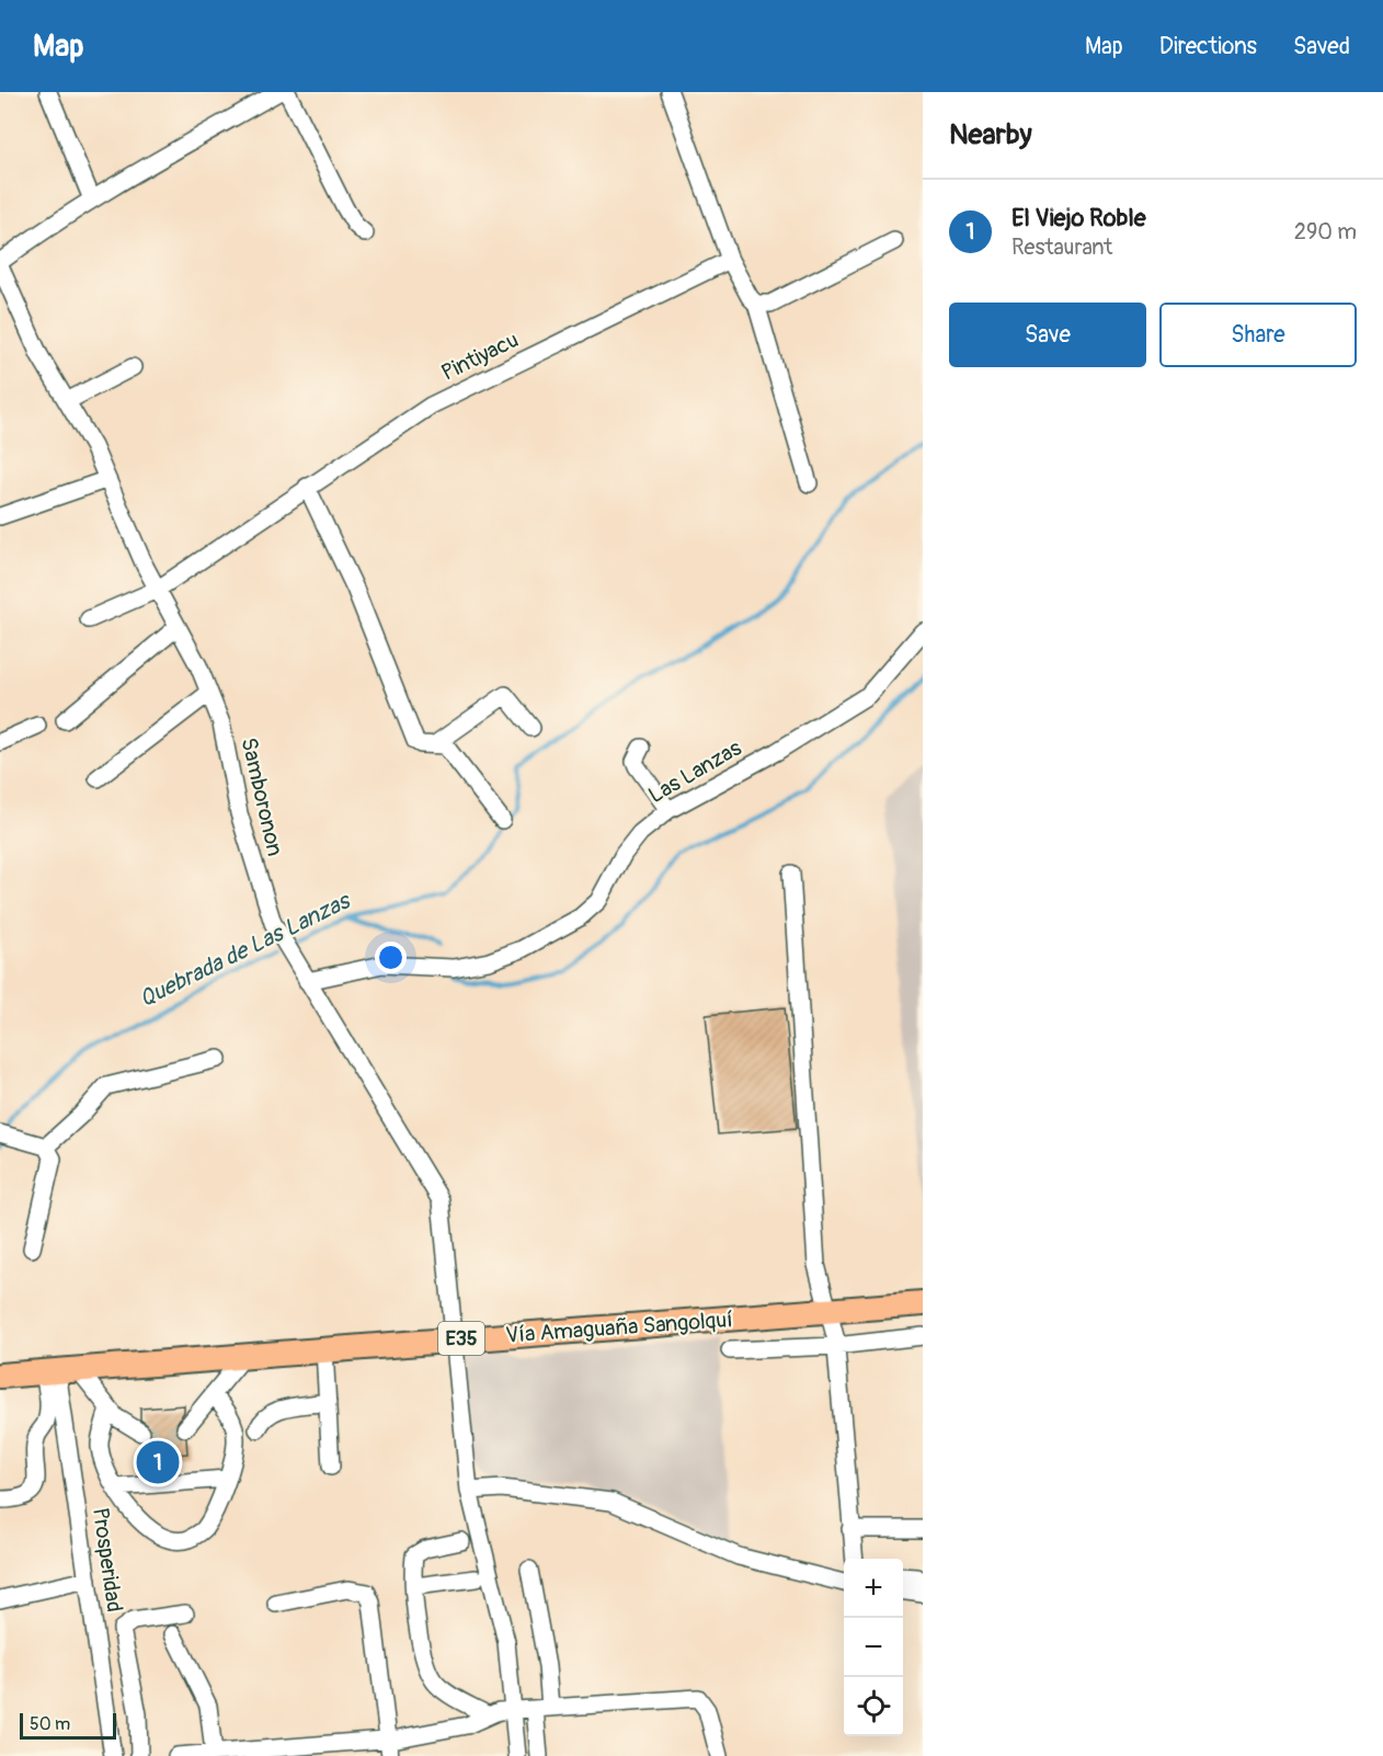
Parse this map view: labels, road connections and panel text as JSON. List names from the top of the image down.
{
  "streets": {
    "highway": ["Vía Amaguaña Sangolquí", "E35"],
    "street": [
      "Pintiyacu",
      "Las Lanzas",
      "Samboronon",
      "Prosperidad"
    ]
  },
  "crossings": [
    ["Pintiyacu", "Samboronon"],
    ["Las Lanzas", "Samboronon"],
    ["Samboronon", "Vía Amaguaña Sangolquí"],
    ["Vía Amaguaña Sangolquí", "Prosperidad"]
  ],
  "water": ["Quebrada de Las Lanzas"],
  "scale_bar": "50 m",
  "page": {
    "header": "Map",
    "nav": ["Map", "Directions", "Saved"],
    "heading": "Nearby",
    "list": [
      {
        "mark": "1",
        "name": "El Viejo Roble",
        "note": "Restaurant",
        "value": "290 m"
      }
    ],
    "buttons": ["Save", "Share"],
    "pins": "1",
    "map_buttons": ["+", "−"],
    "scale": "50 m"
  }
}
